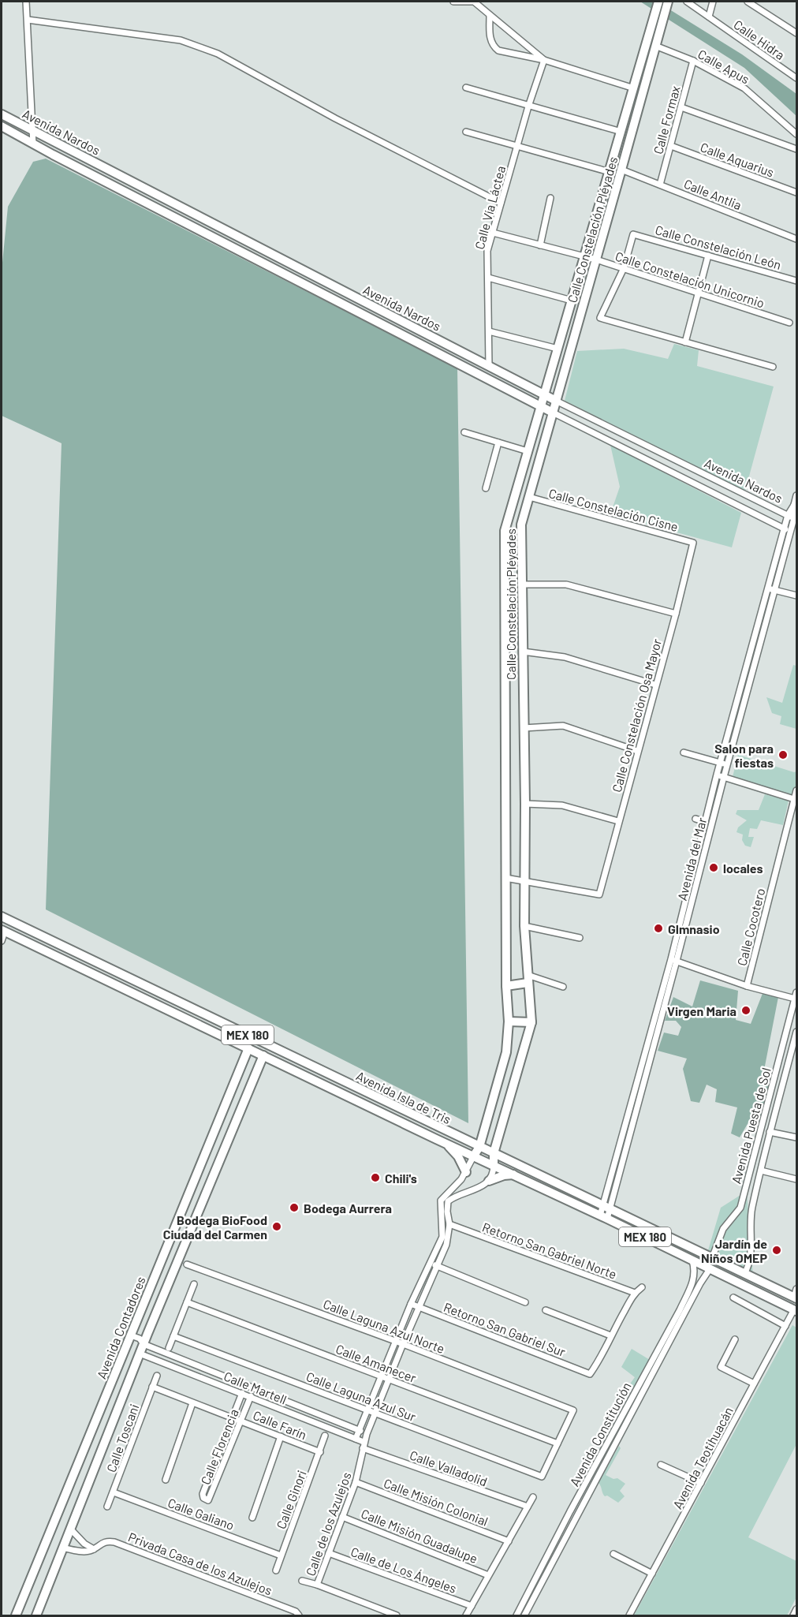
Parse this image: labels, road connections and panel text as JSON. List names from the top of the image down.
{
  "streets": {
    "main road": [
      "Avenida Nardos",
      "Calle Constelación Pléyades",
      "MEX 180",
      "Avenida Isla de Tris",
      "Avenida Contadores"
    ],
    "street": [
      "Calle Hidra",
      "Calle Apus",
      "Calle Formax",
      "Calle Aquarius",
      "Calle Antlia",
      "Calle Vía Láctea",
      "Calle Constelación León",
      "Calle Constelación Unicornio",
      "Calle Constelación Cisne",
      "Calle Constelación Osa Mayor",
      "Avenida del Mar",
      "Calle Cocotero",
      "Avenida Puesta de Sol",
      "Retorno San Gabriel Norte",
      "Calle Laguna Azul Norte",
      "Retorno San Gabriel Sur",
      "Calle Amanecer",
      "Calle Martell",
      "Calle Laguna Azul Sur",
      "Calle Farín",
      "Avenida Constitución",
      "Calle Toscani",
      "Calle Florencia",
      "Avenida Teotihuacán",
      "Calle Valladolid",
      "Calle Ginori",
      "Calle Misión Colonial",
      "Calle Galiano",
      "Calle de los Azulejos",
      "Calle Misión Guadalupe",
      "Privada Casa de los Azulejos",
      "Calle de Los Ángeles"
    ]
  },
  "crossings": [
    ["Calle Apus", "Calle Formax"],
    ["Calle Apus", "Calle Constelación Pléyades"],
    ["Calle Formax", "Calle Aquarius"],
    ["Calle Formax", "Calle Antlia"],
    ["Avenida Nardos", "Calle Vía Láctea"],
    ["Avenida Nardos", "Calle Constelación Pléyades"],
    ["Avenida Nardos", "Avenida del Mar"],
    ["Calle Antlia", "Calle Constelación Pléyades"],
    ["Calle Vía Láctea", "Calle Constelación Unicornio"],
    ["Calle Constelación Pléyades", "Calle Constelación Unicornio"],
    ["Calle Constelación Pléyades", "Calle Constelación Cisne"],
    ["Calle Constelación Pléyades", "Calle Constelación Osa Mayor"],
    ["Calle Constelación Pléyades", "Avenida Isla de Tris"],
    ["Calle Constelación León", "Calle Constelación Unicornio"],
    ["Calle Constelación Cisne", "Calle Constelación Osa Mayor"],
    ["Avenida del Mar", "Avenida Isla de Tris"],
    ["Avenida Isla de Tris", "Avenida Puesta de Sol"],
    ["Avenida Isla de Tris", "Avenida Contadores"],
    ["Avenida Isla de Tris", "Avenida Constitución"],
    ["Avenida Isla de Tris", "Avenida Teotihuacán"],
    ["Retorno San Gabriel Norte", "Calle de los Azulejos"],
    ["Calle Laguna Azul Norte", "Calle Amanecer"],
    ["Calle Laguna Azul Norte", "Calle Laguna Azul Sur"],
    ["Calle Laguna Azul Norte", "Calle de los Azulejos"],
    ["Avenida Contadores", "Calle Martell"],
    ["Retorno San Gabriel Sur", "Calle de los Azulejos"],
    ["Calle Amanecer", "Calle Laguna Azul Sur"],
    ["Calle Amanecer", "Calle de los Azulejos"],
    ["Calle Martell", "Calle Florencia"],
    ["Calle Martell", "Calle de los Azulejos"],
    ["Calle Laguna Azul Sur", "Calle de los Azulejos"],
    ["Calle Farín", "Calle Toscani"],
    ["Calle Farín", "Calle Florencia"],
    ["Calle Farín", "Calle Ginori"],
    ["Calle Toscani", "Calle Galiano"],
    ["Calle Valladolid", "Calle de los Azulejos"],
    ["Calle Ginori", "Calle Galiano"],
    ["Calle Misión Colonial", "Calle de los Azulejos"],
    ["Calle de los Azulejos", "Calle Misión Guadalupe"],
    ["Calle de los Azulejos", "Calle de Los Ángeles"]
  ],
  "places": [
    "Salon para fiestas",
    "locales",
    "GImnasio",
    "Virgen Maria",
    "Chili's",
    "Bodega Aurrera",
    "Bodega BioFood Ciudad del Carmen",
    "Jardín de Niños OMEP"
  ]
}
